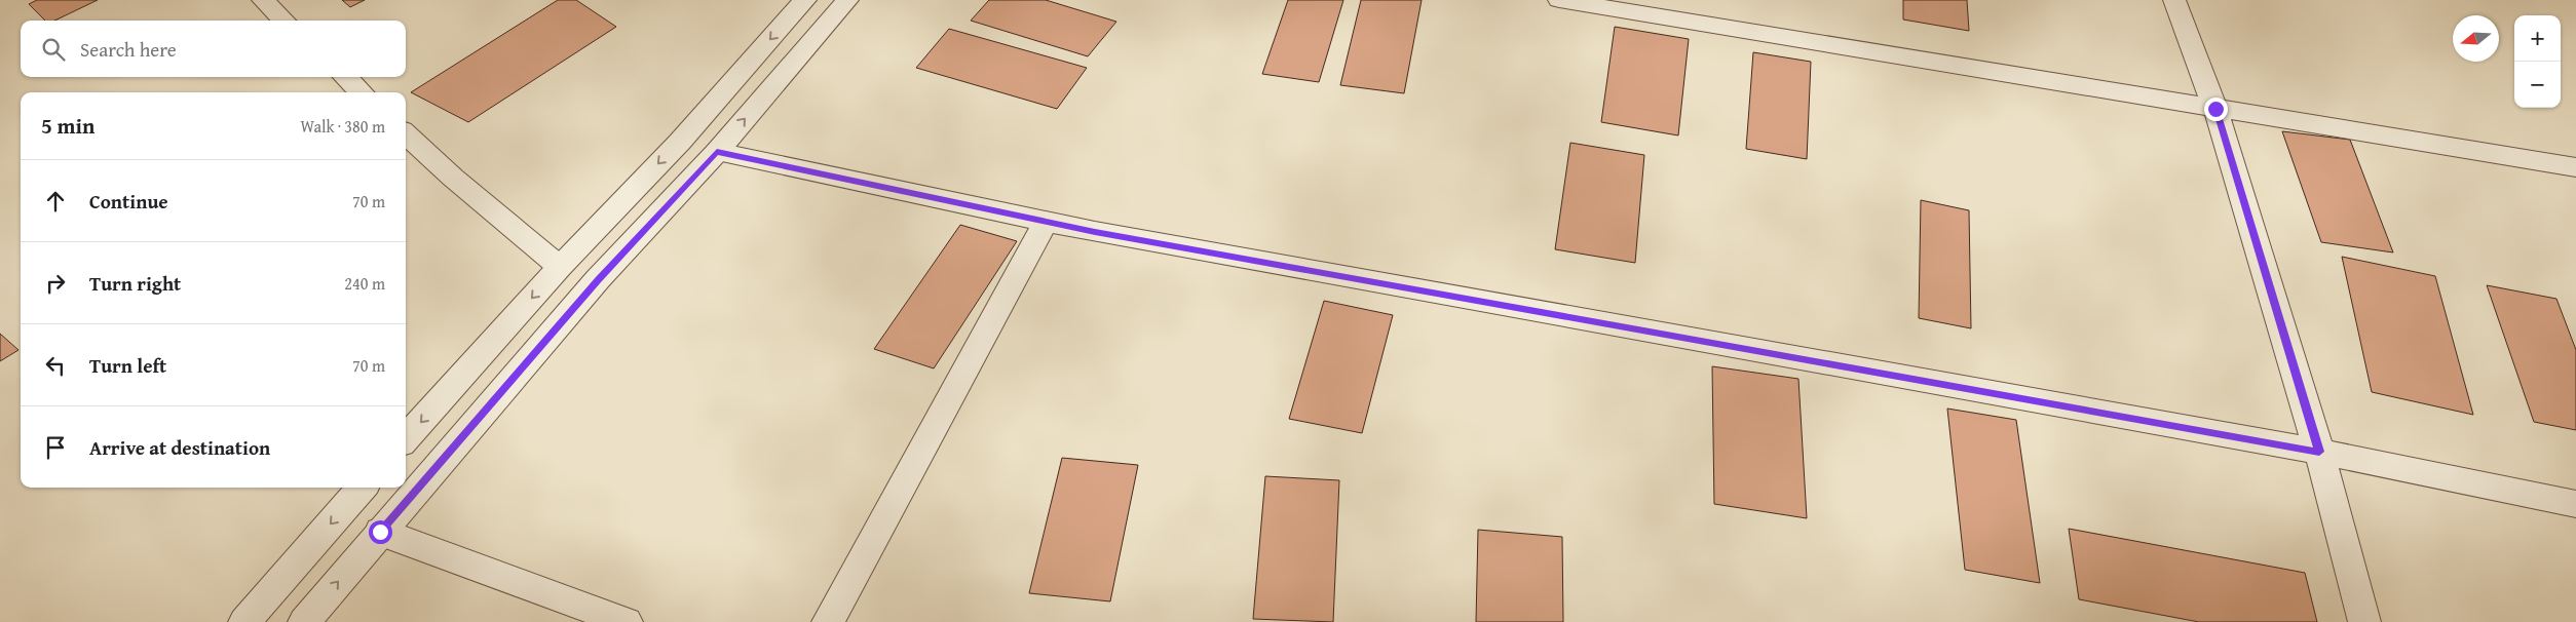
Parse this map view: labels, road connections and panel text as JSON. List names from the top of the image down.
{
  "north": "left",
  "page": {
    "map_buttons": ["+", "−"],
    "search": "Search here",
    "heading": ["5 min", "Walk · 380 m"],
    "list": [
      ["Continue", "70 m"],
      ["Turn right", "240 m"],
      ["Turn left", "70 m"],
      "Arrive at destination"
    ]
  }
}
